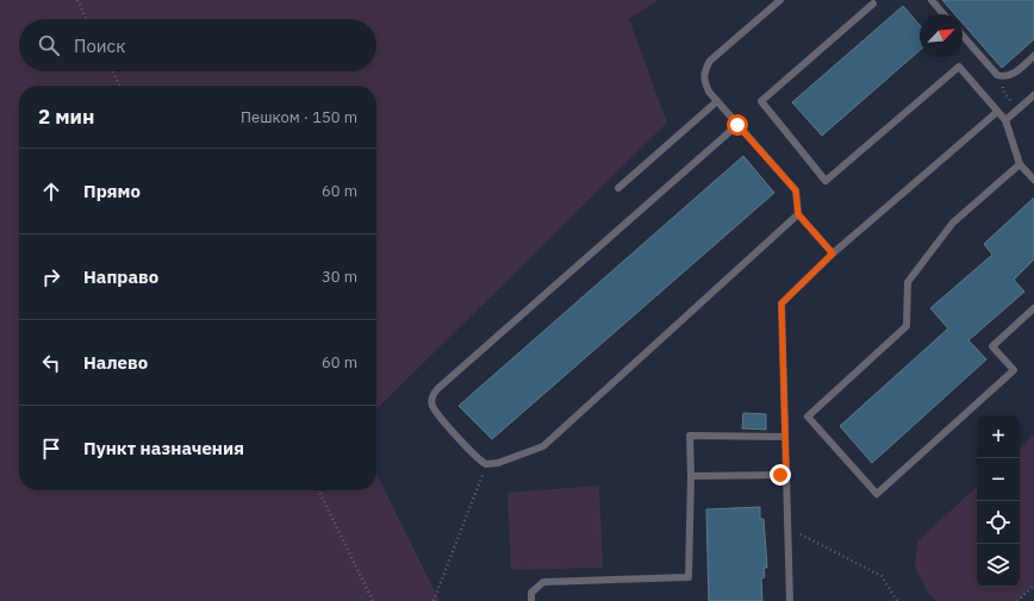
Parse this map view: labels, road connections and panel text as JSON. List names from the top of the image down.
{
  "north": "top right",
  "page": {
    "search": "Поиск",
    "heading": ["2 мин", "Пешком · 150 m"],
    "list": [
      ["Прямо", "60 m"],
      ["Направо", "30 m"],
      ["Налево", "60 m"],
      "Пункт назначения"
    ],
    "map_buttons": ["+", "−"]
  }
}
